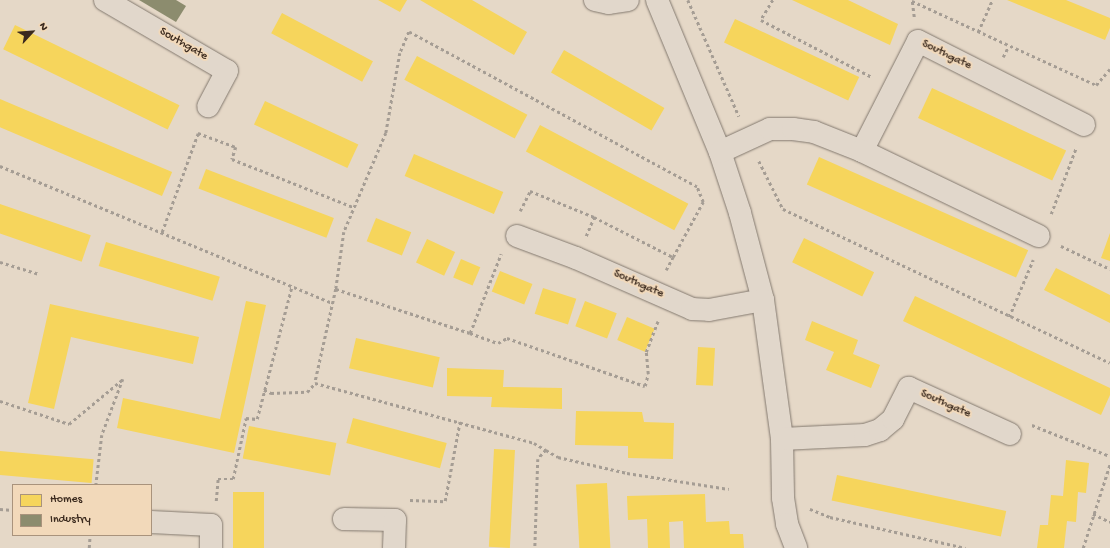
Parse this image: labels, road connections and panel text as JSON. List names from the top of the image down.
{
  "streets": {
    "street": ["Southgate"]
  },
  "legend": ["Homes", "Industry"],
  "north": "top right"
}
